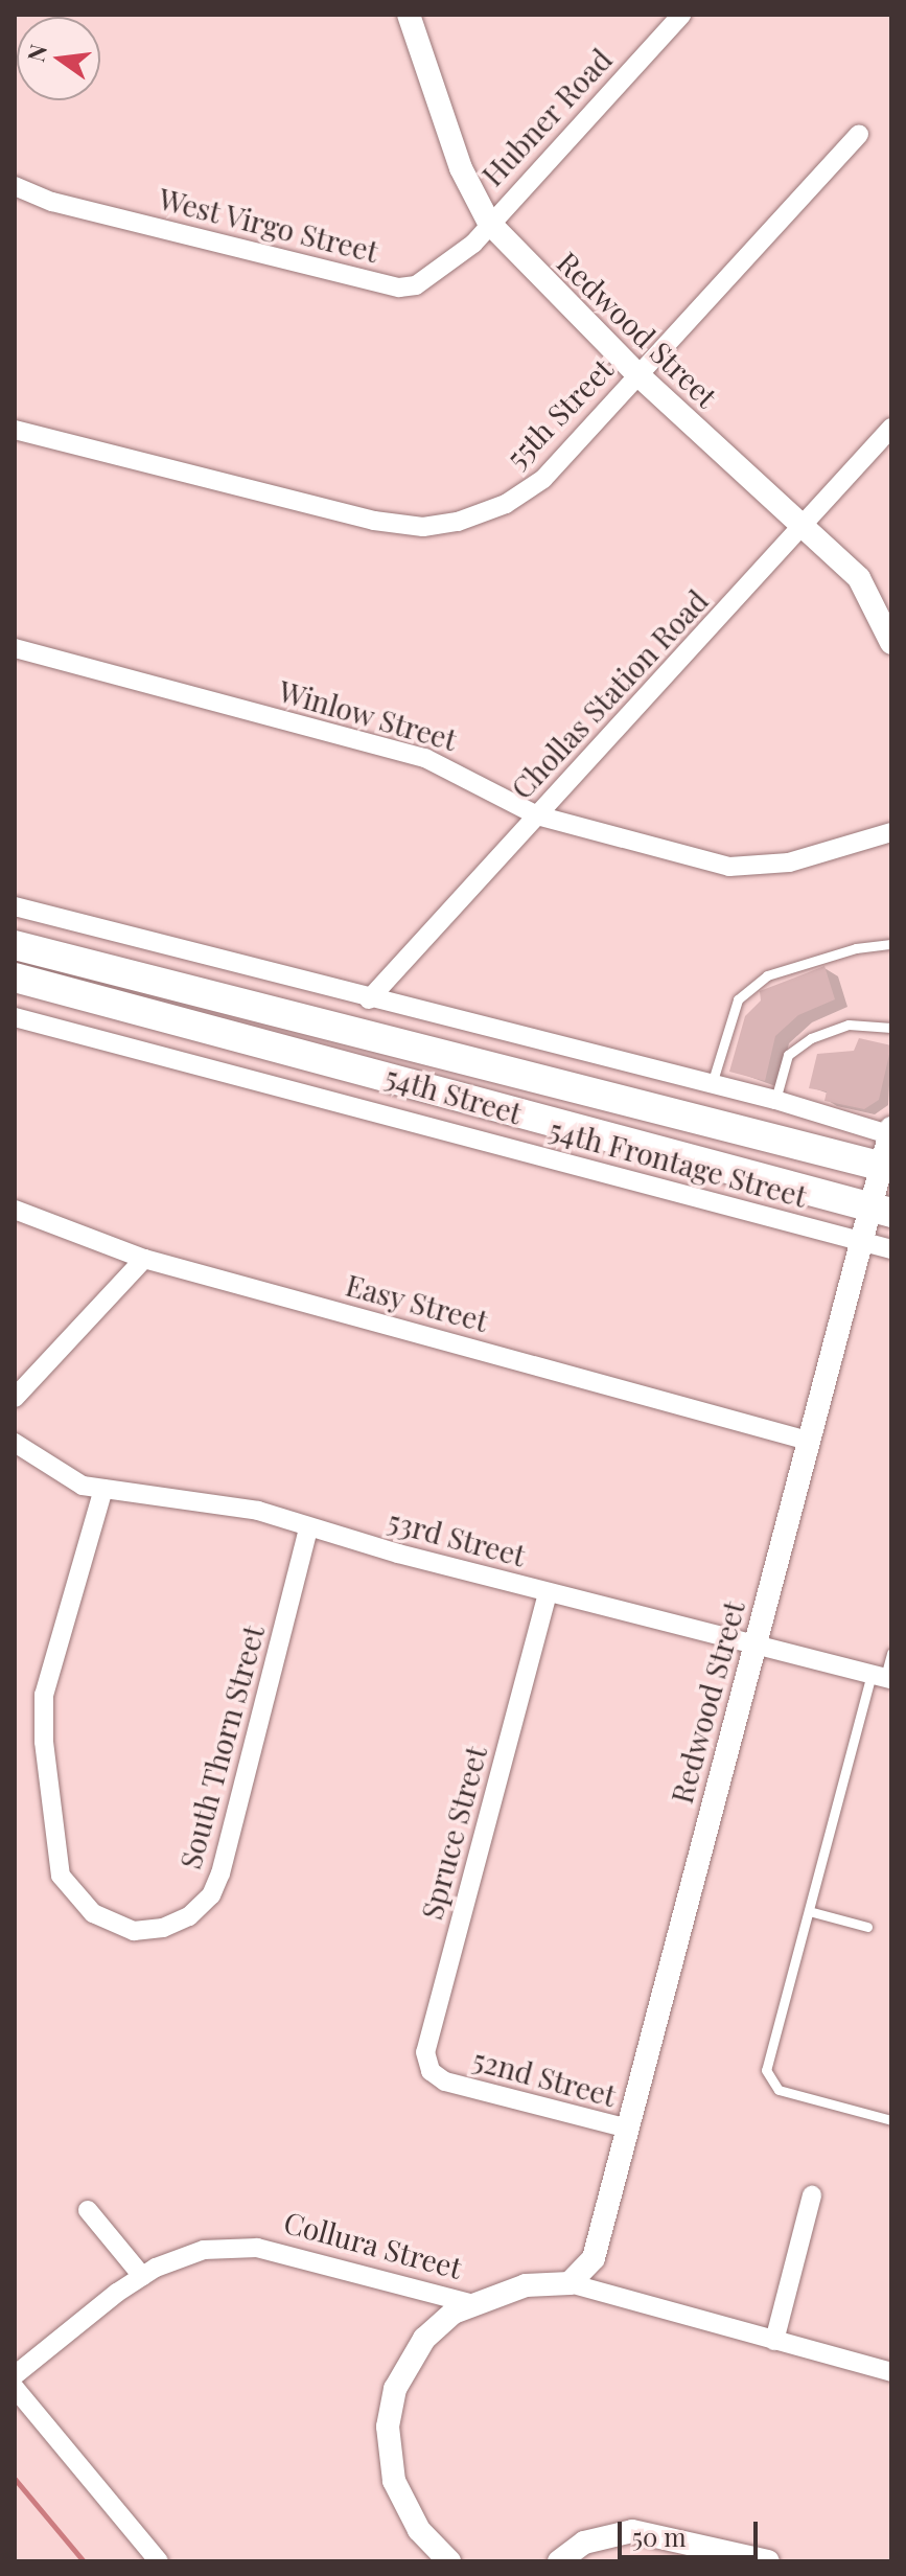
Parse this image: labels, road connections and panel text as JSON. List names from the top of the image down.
{
  "streets": {
    "main road": ["54th Street"],
    "street": [
      "Hubner Road",
      "West Virgo Street",
      "Redwood Street",
      "55th Street",
      "Chollas Station Road",
      "Winlow Street",
      "54th Frontage Street",
      "Easy Street",
      "53rd Street",
      "South Thorn Street",
      "Spruce Street",
      "52nd Street",
      "Collura Street"
    ]
  },
  "crossings": [
    ["Hubner Road", "West Virgo Street"],
    ["Hubner Road", "Redwood Street"],
    ["West Virgo Street", "Redwood Street"],
    ["Redwood Street", "55th Street"],
    ["Redwood Street", "Chollas Station Road"],
    ["Redwood Street", "54th Street"],
    ["Redwood Street", "54th Frontage Street"],
    ["Redwood Street", "Easy Street"],
    ["Redwood Street", "53rd Street"],
    ["Redwood Street", "52nd Street"],
    ["Redwood Street", "Collura Street"],
    ["Chollas Station Road", "Winlow Street"],
    ["53rd Street", "South Thorn Street"],
    ["53rd Street", "Spruce Street"],
    ["Spruce Street", "52nd Street"]
  ],
  "scale_bar": "50 m",
  "north": "left"
}
